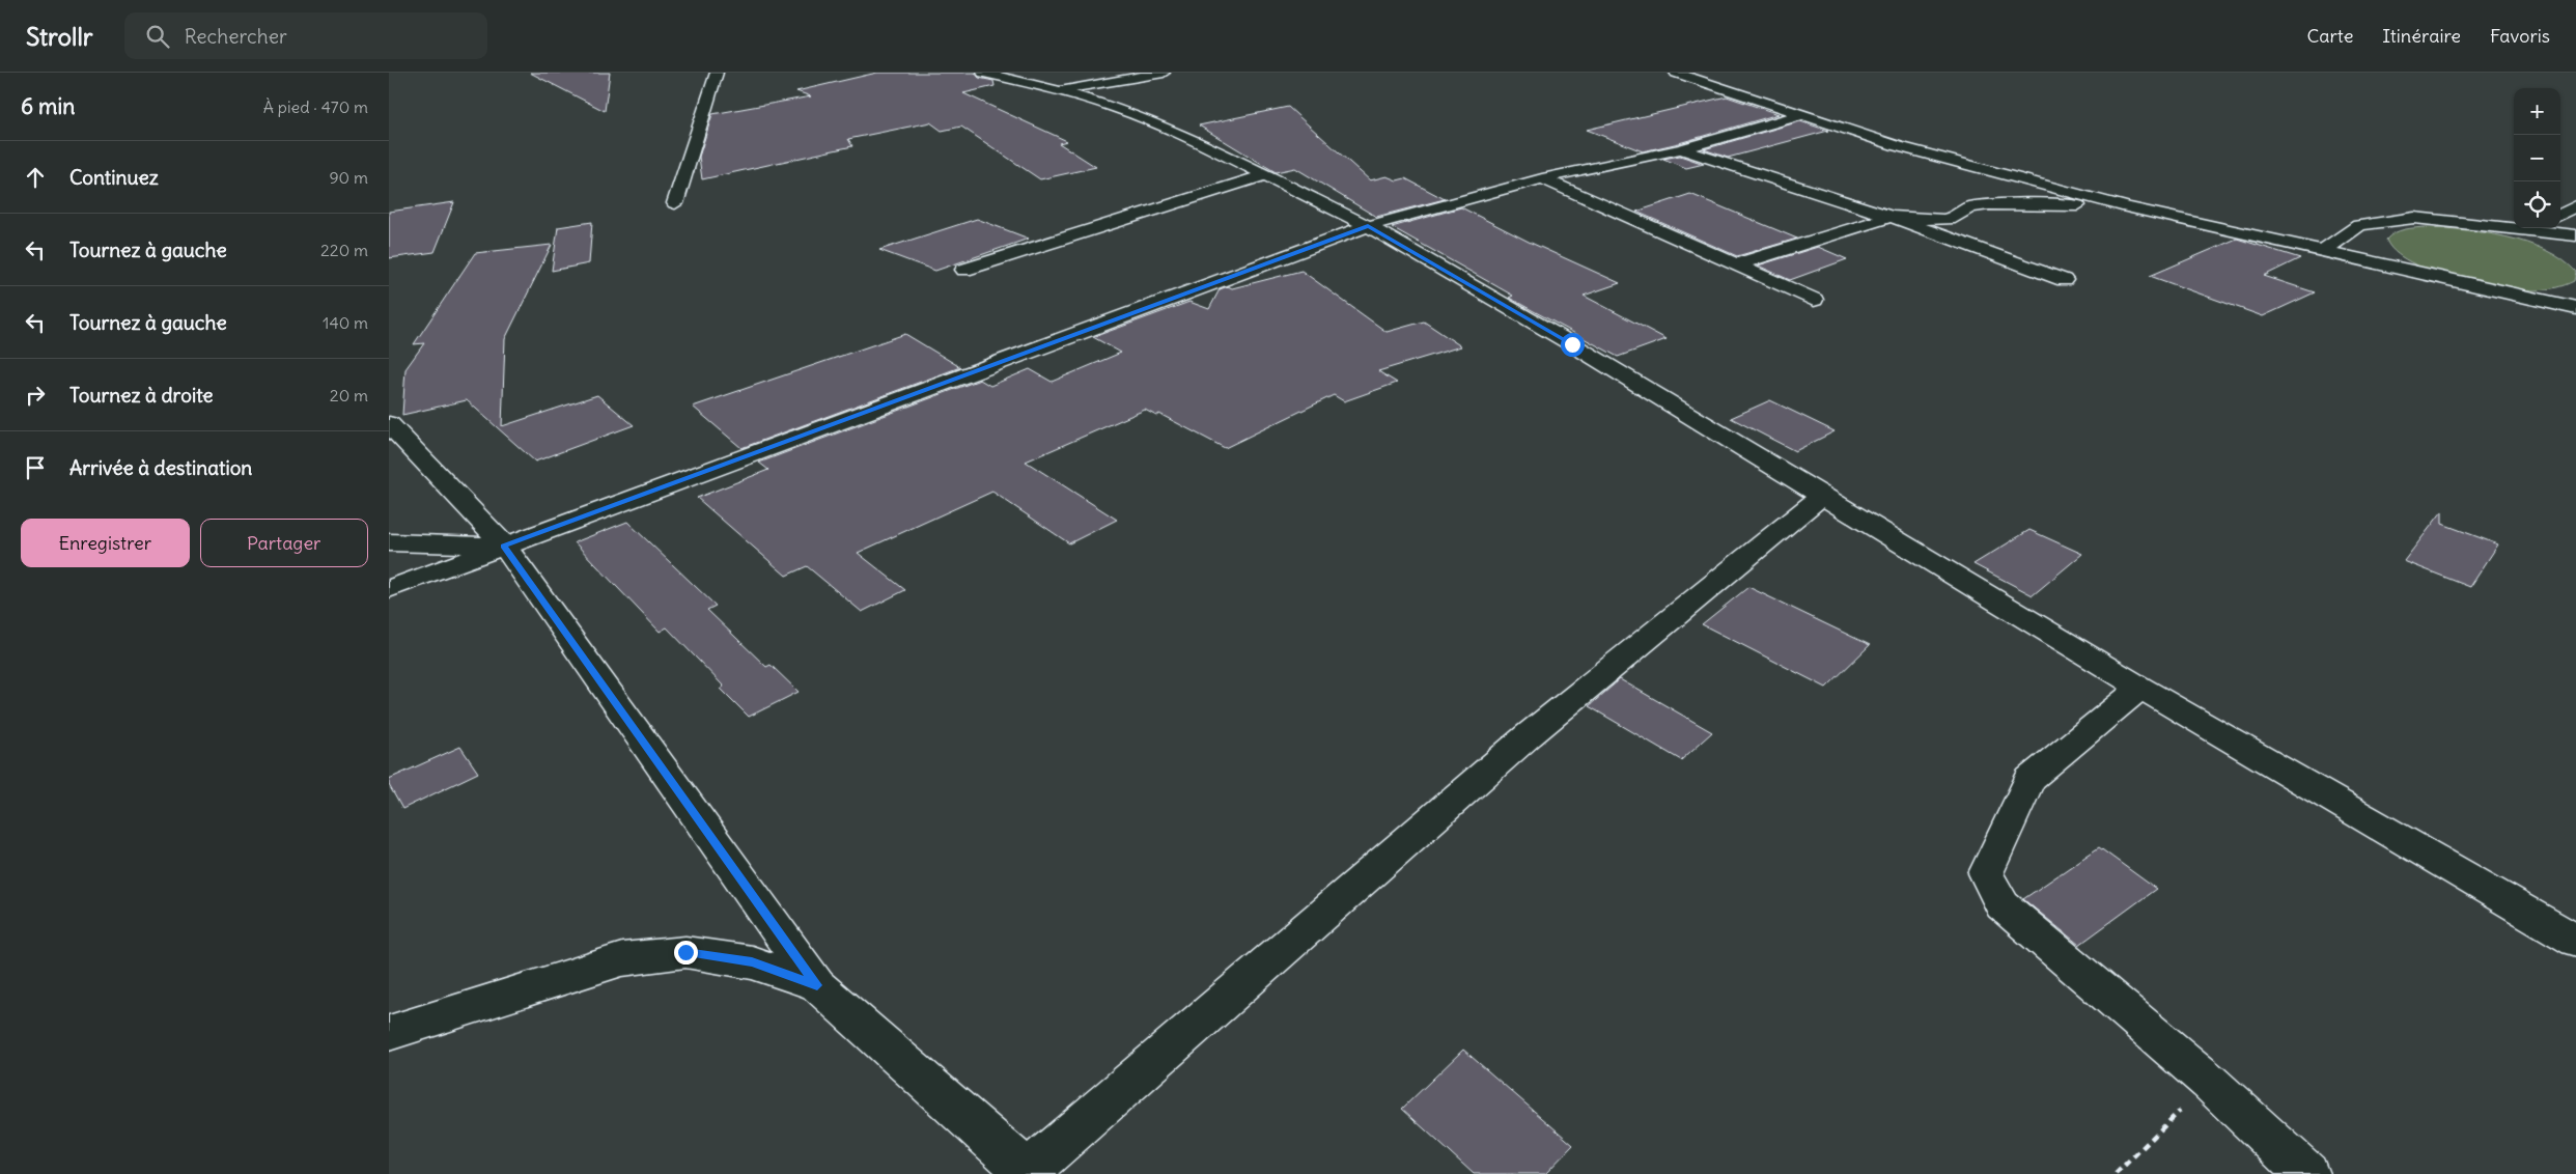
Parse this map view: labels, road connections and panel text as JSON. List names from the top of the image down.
{
  "page": {
    "header": "Strollr",
    "search": "Rechercher",
    "nav": ["Carte", "Itinéraire", "Favoris"],
    "heading": ["6 min", "À pied · 470 m"],
    "map_buttons": ["+", "−"],
    "list": [
      ["Continuez", "90 m"],
      ["Tournez à gauche", "220 m"],
      ["Tournez à gauche", "140 m"],
      ["Tournez à droite", "20 m"],
      "Arrivée à destination"
    ],
    "buttons": ["Enregistrer", "Partager"]
  }
}
